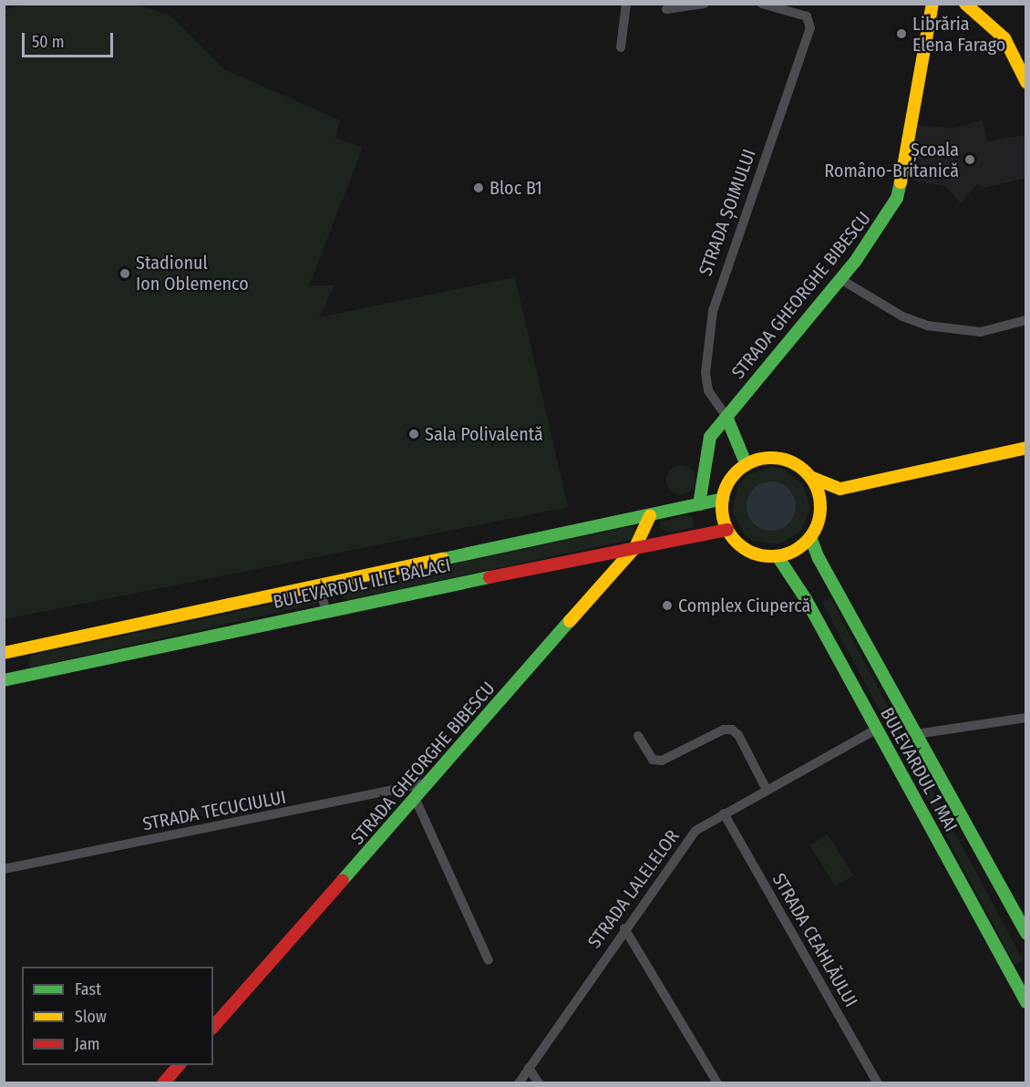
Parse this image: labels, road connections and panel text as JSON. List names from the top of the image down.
{
  "streets": {
    "main road": [
      "STRADA ȘOIMULUI",
      "STRADA GHEORGHE BIBESCU",
      "BULEVARDUL ILIE BALACI",
      "BULEVARDUL 1 MAI"
    ],
    "street": ["STRADA TECUCIULUI", "STRADA LALELELOR", "STRADA CEAHLĂULUI"]
  },
  "crossings": [
    ["STRADA ȘOIMULUI", "STRADA GHEORGHE BIBESCU"],
    ["STRADA ȘOIMULUI", "BULEVARDUL ILIE BALACI"],
    ["STRADA ȘOIMULUI", "BULEVARDUL 1 MAI"],
    ["STRADA GHEORGHE BIBESCU", "BULEVARDUL ILIE BALACI"],
    ["STRADA GHEORGHE BIBESCU", "STRADA TECUCIULUI"],
    ["BULEVARDUL ILIE BALACI", "BULEVARDUL 1 MAI"],
    ["BULEVARDUL 1 MAI", "STRADA LALELELOR"],
    ["STRADA LALELELOR", "STRADA CEAHLĂULUI"]
  ],
  "places": [
    "Librăria Elena Farago",
    "Școala Româno-Britanică",
    "Bloc B1",
    "Stadionul Ion Oblemenco",
    "Sala Polivalentă",
    "Complex Ciupercă"
  ],
  "legend": ["Fast", "Slow", "Jam"],
  "scale_bar": "50 m"
}
